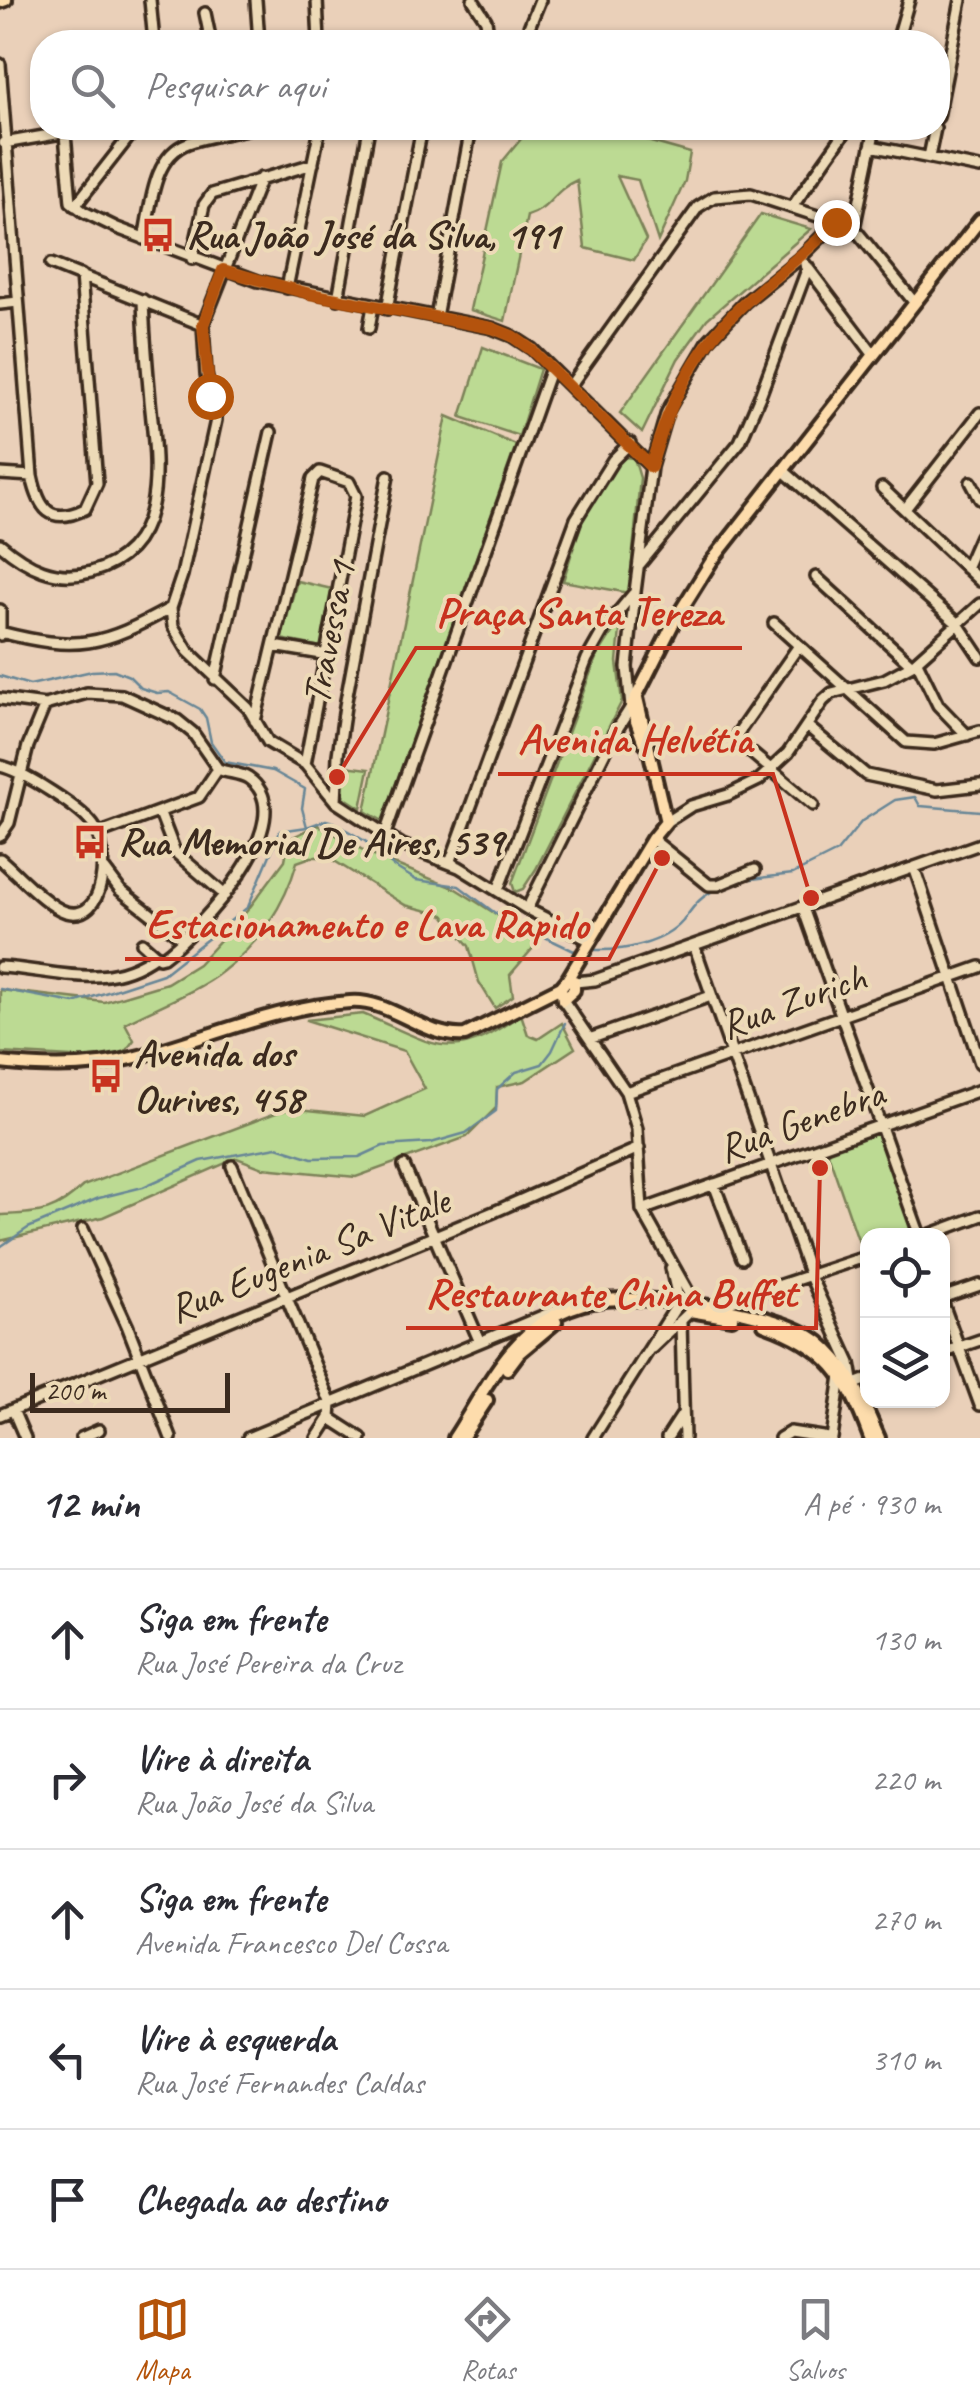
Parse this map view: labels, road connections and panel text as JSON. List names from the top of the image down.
{
  "streets": {
    "street": [
      "Travessa 1",
      "Rua Zurich",
      "Rua Genebra",
      "Rua Eugenia Sa Vitale"
    ]
  },
  "places": {
    "bus stop": ["Rua João José da Silva, 191", "Rua Memorial De Aires, 539", "Avenida dos Ourives, 458"],
    "other": [
      "Praça Santa Tereza",
      "Estacionamento e Lava Rapido",
      "Avenida Helvétia",
      "Restaurante China Buffet"
    ]
  },
  "scale_bar": "200 m",
  "page": {
    "search": "Pesquisar aqui",
    "scale": "200 m",
    "heading": ["12 min", "A pé · 930 m"],
    "list": [
      ["Siga em frente", "Rua José Pereira da Cruz", "130 m"],
      ["Vire à direita", "Rua João José da Silva", "220 m"],
      ["Siga em frente", "Avenida Francesco Del Cossa", "270 m"],
      ["Vire à esquerda", "Rua José Fernandes Caldas", "310 m"],
      "Chegada ao destino"
    ],
    "nav": ["Mapa", "Rotas", "Salvos"]
  }
}
